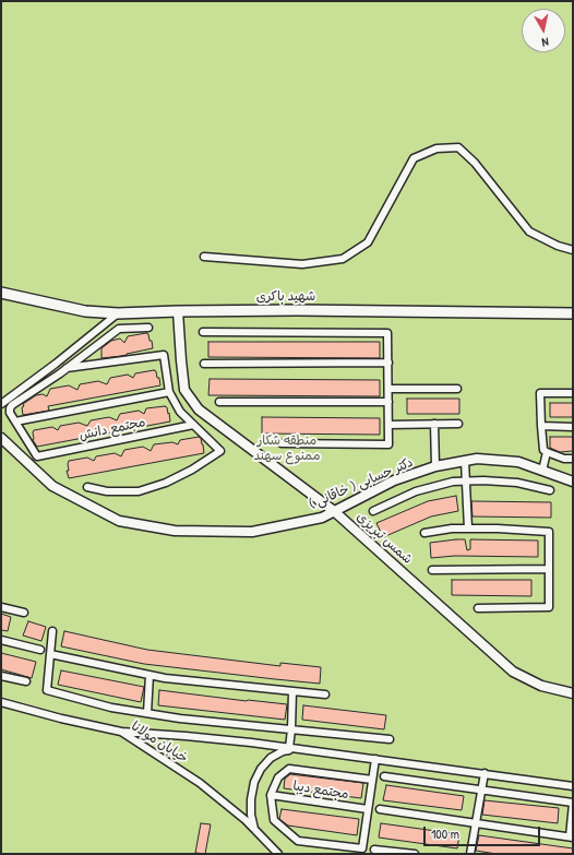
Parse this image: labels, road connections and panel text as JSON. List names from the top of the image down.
{
  "streets": {
    "main road": ["شهید باکری"],
    "street": [
      "مجتمع دانش",
      "دکتر حسابی ( خاقانی )",
      "شمس تبریزی",
      "خیابان مولانا",
      "مجتمع دیبا"
    ]
  },
  "crossings": [
    ["شهید باکری", "شمس تبریزی"],
    ["دکتر حسابی ( خاقانی )", "شمس تبریزی"]
  ],
  "parks": ["منطقه شکار ممنوع سهند"],
  "scale_bar": "100 m",
  "north": "bottom"
}
